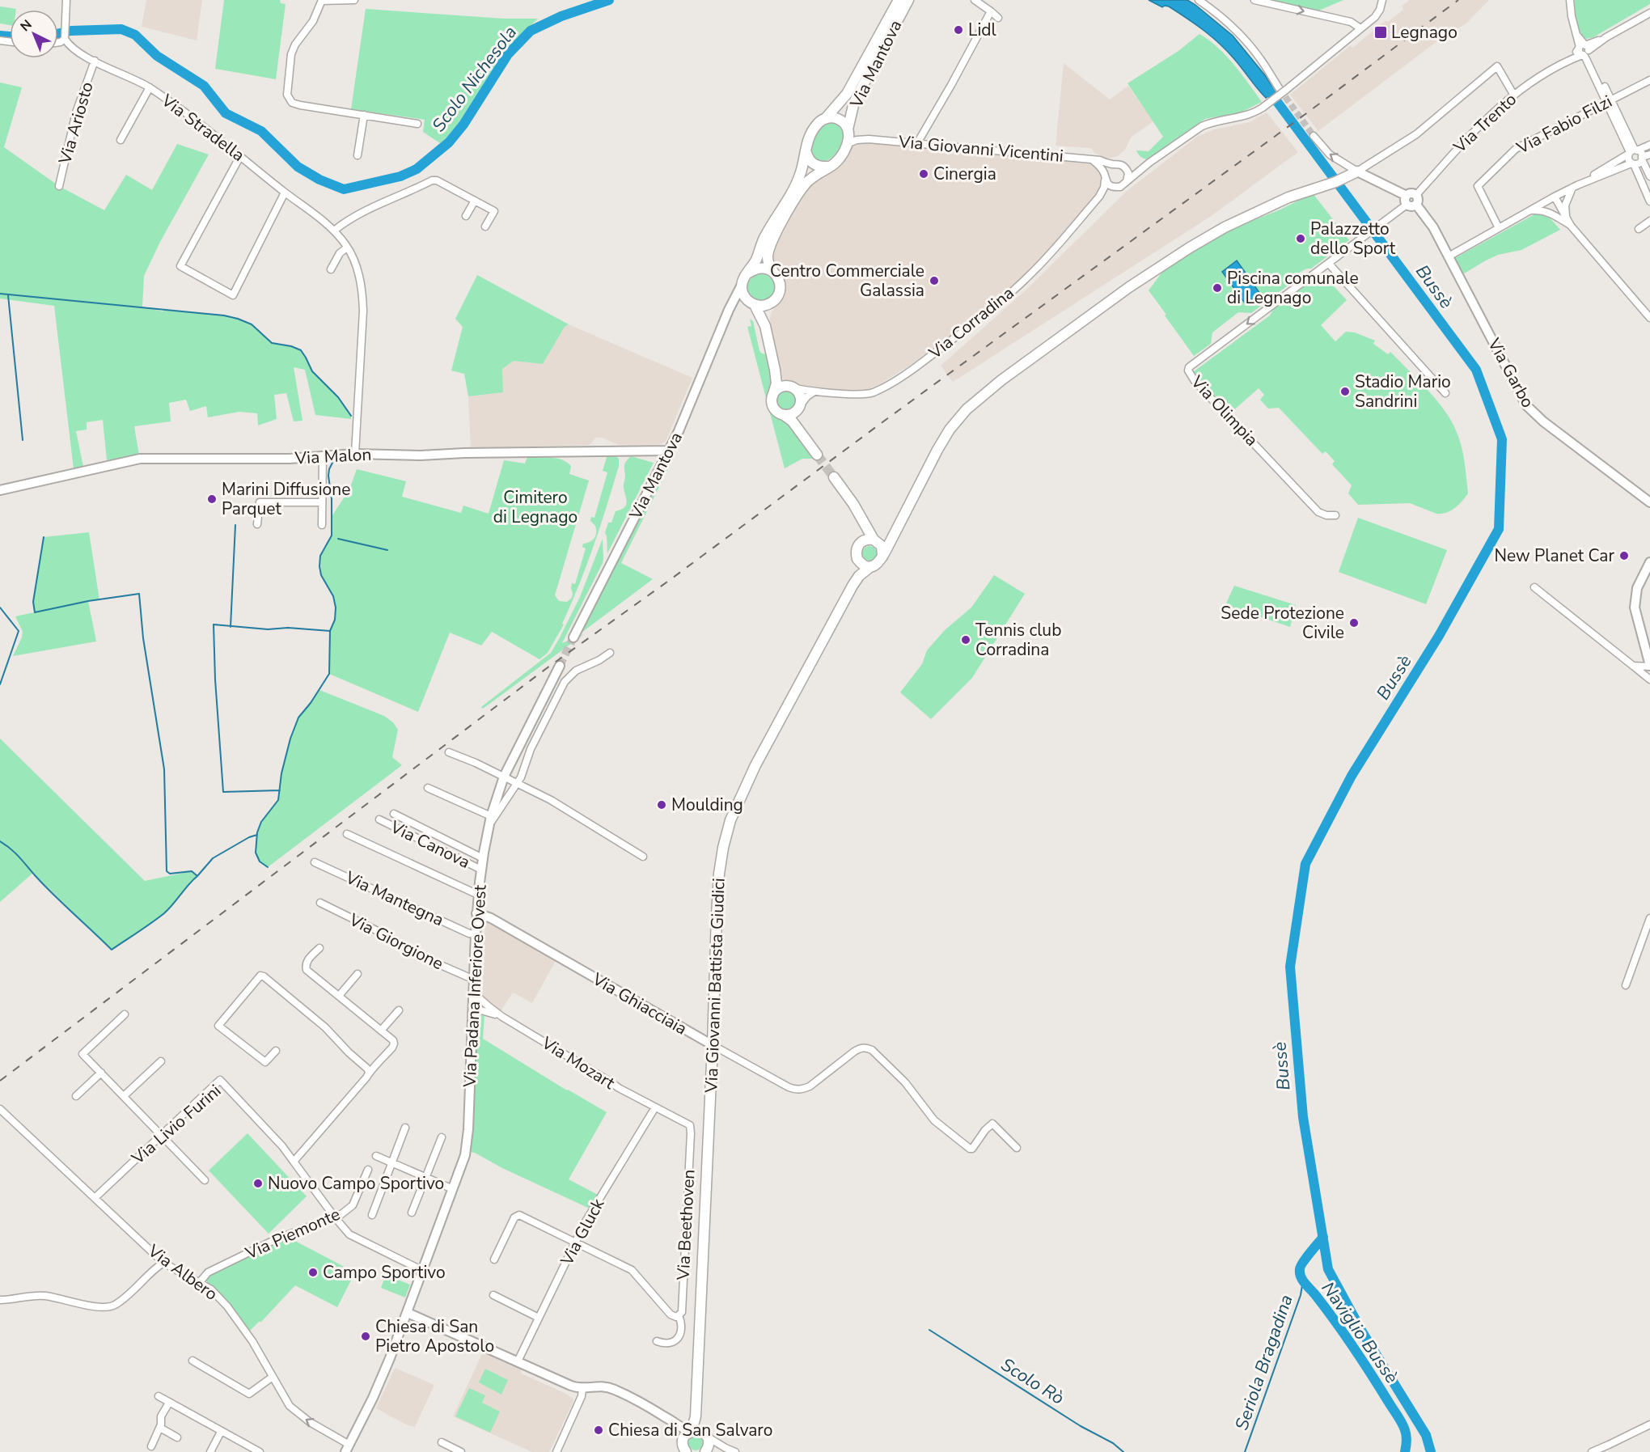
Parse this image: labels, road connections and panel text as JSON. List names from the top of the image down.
{
  "streets": {
    "main road": ["Via Mantova", "Via Giovanni Battista Giudici"],
    "street": [
      "Via Ariosto",
      "Via Trento",
      "Via Fabio Filzi",
      "Via Stradella",
      "Via Giovanni Vicentini",
      "Via Corradina",
      "Via Garbo",
      "Via Olimpia",
      "Via Malon",
      "Via Canova",
      "Via Mantegna",
      "Via Giorgione",
      "Via Padana Inferiore Ovest",
      "Via Ghiacciaia",
      "Via Mozart",
      "Via Livio Furini",
      "Via Beethoven",
      "Via Gluck",
      "Via Piemonte",
      "Via Albero"
    ]
  },
  "crossings": [
    ["Via Mantova", "Via Giovanni Vicentini"],
    ["Via Mantova", "Via Malon"],
    ["Via Ariosto", "Via Stradella"],
    ["Via Trento", "Via Garbo"],
    ["Via Trento", "Via Olimpia"],
    ["Via Stradella", "Via Malon"],
    ["Via Giovanni Vicentini", "Via Corradina"],
    ["Via Garbo", "Via Olimpia"],
    ["Via Canova", "Via Padana Inferiore Ovest"],
    ["Via Mantegna", "Via Padana Inferiore Ovest"],
    ["Via Giorgione", "Via Padana Inferiore Ovest"],
    ["Via Giovanni Battista Giudici", "Via Ghiacciaia"],
    ["Via Padana Inferiore Ovest", "Via Ghiacciaia"],
    ["Via Padana Inferiore Ovest", "Via Mozart"],
    ["Via Padana Inferiore Ovest", "Via Albero"],
    ["Via Mozart", "Via Beethoven"],
    ["Via Mozart", "Via Gluck"],
    ["Via Livio Furini", "Via Albero"],
    ["Via Beethoven", "Via Gluck"],
    ["Via Piemonte", "Via Albero"]
  ],
  "water": [
    "Scolo Nichesola",
    "Bussè",
    "Naviglio Bussè",
    "Seriola Bragadina",
    "Scolo Rò"
  ],
  "parks": ["Cimitero di Legnago"],
  "places": {
    "other": [
      "Lidl",
      "Cinergia",
      "Palazzetto dello Sport",
      "Centro Commerciale Galassia",
      "Piscina comunale di Legnago",
      "Stadio Mario Sandrini",
      "Marini Diffusione Parquet",
      "New Planet Car",
      "Sede Protezione Civile",
      "Tennis club Corradina",
      "Moulding",
      "Nuovo Campo Sportivo",
      "Campo Sportivo",
      "Chiesa di San Pietro Apostolo",
      "Chiesa di San Salvaro"
    ],
    "transit": ["Legnago"]
  },
  "north": "top left"
}
